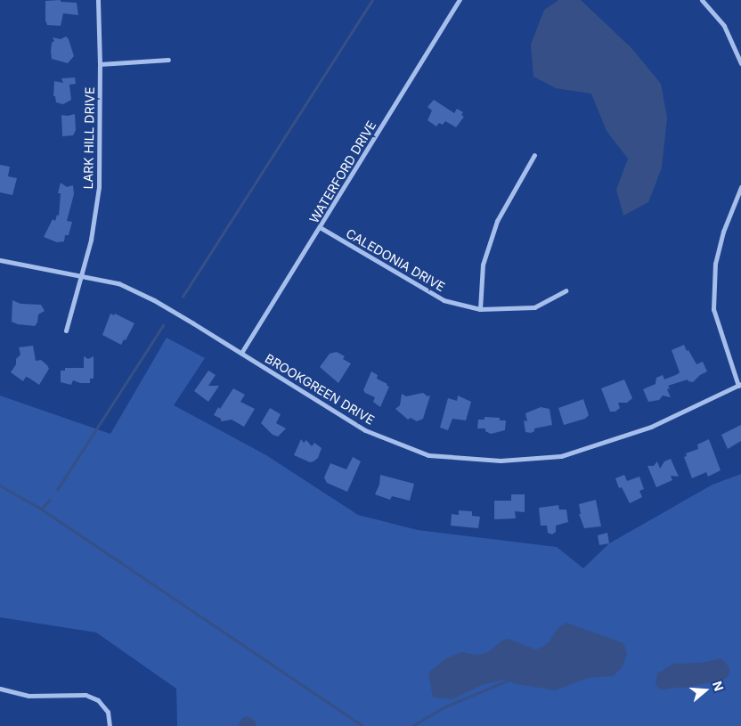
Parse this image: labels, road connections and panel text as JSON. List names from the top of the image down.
{
  "streets": {
    "street": [
      "LARK HILL DRIVE",
      "WATERFORD DRIVE",
      "CALEDONIA DRIVE",
      "BROOKGREEN DRIVE"
    ]
  },
  "crossings": [
    ["LARK HILL DRIVE", "BROOKGREEN DRIVE"],
    ["WATERFORD DRIVE", "CALEDONIA DRIVE"],
    ["WATERFORD DRIVE", "BROOKGREEN DRIVE"]
  ],
  "north": "right"
}
